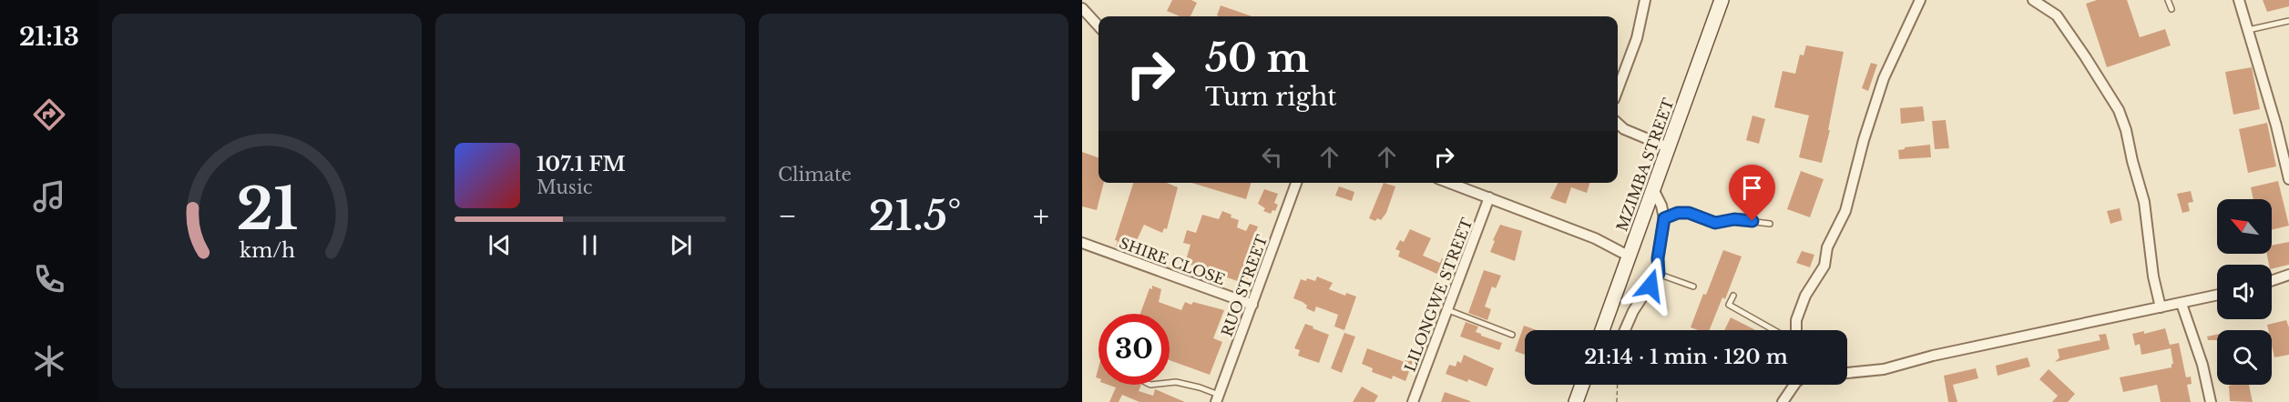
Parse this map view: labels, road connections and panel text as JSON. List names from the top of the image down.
{
  "streets": {
    "main road": ["MZIMBA STREET"],
    "street": ["SHIRE CLOSE", "RUO STREET", "LILONGWE STREET"]
  },
  "crossings": [
    ["SHIRE CLOSE", "RUO STREET"]
  ],
  "north": "top left",
  "page": {
    "tabs": "21:13",
    "tile": "Climate",
    "turn": ["50 m", "Turn right"],
    "song": ["107.1 FM", "Music"],
    "heat": ["−", "21.5°", "+"],
    "limit": "30",
    "trip": "21:14 · 1 min · 120 m",
    "gauge": ["21", "km/h"]
  }
}
